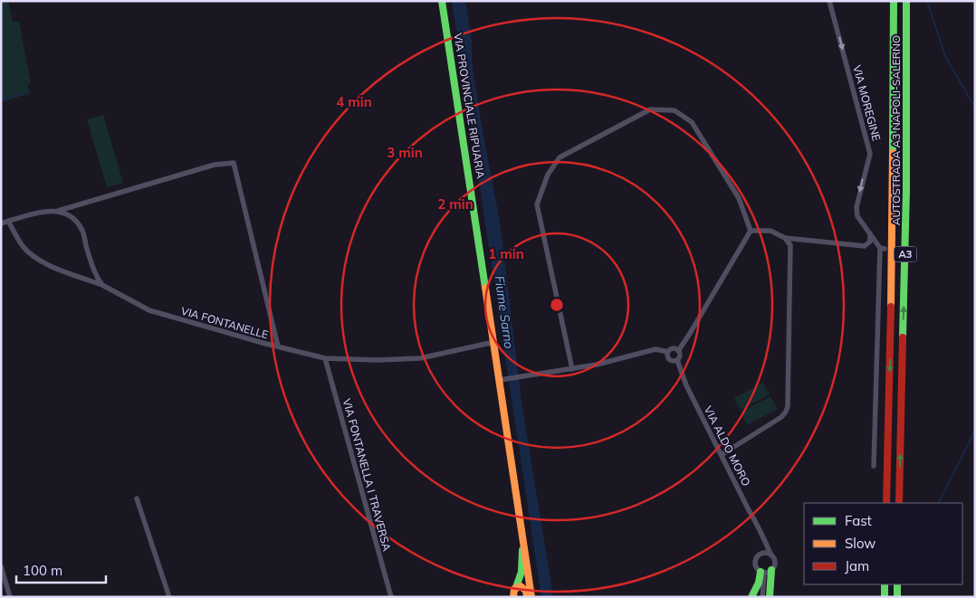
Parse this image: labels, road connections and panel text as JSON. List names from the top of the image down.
{
  "streets": {
    "main road": ["VIA PROVINCIALE RIPUARIA", "AUTOSTRADA A3 NAPOLI-SALERNO", "A3"],
    "street": [
      "VIA MOREGINE",
      "VIA FONTANELLE",
      "VIA ALDO MORO",
      "VIA FONTANELLA I TRAVERSA"
    ]
  },
  "crossings": [
    ["VIA PROVINCIALE RIPUARIA", "VIA FONTANELLE"],
    ["VIA FONTANELLE", "VIA FONTANELLA I TRAVERSA"]
  ],
  "one_way": ["VIA MOREGINE"],
  "water": ["Fiume Sarno"],
  "legend": ["Fast", "Slow", "Jam"],
  "scale_bar": "100 m",
  "rings": [
    "4 min",
    "3 min",
    "2 min",
    "1 min"
  ]
}
